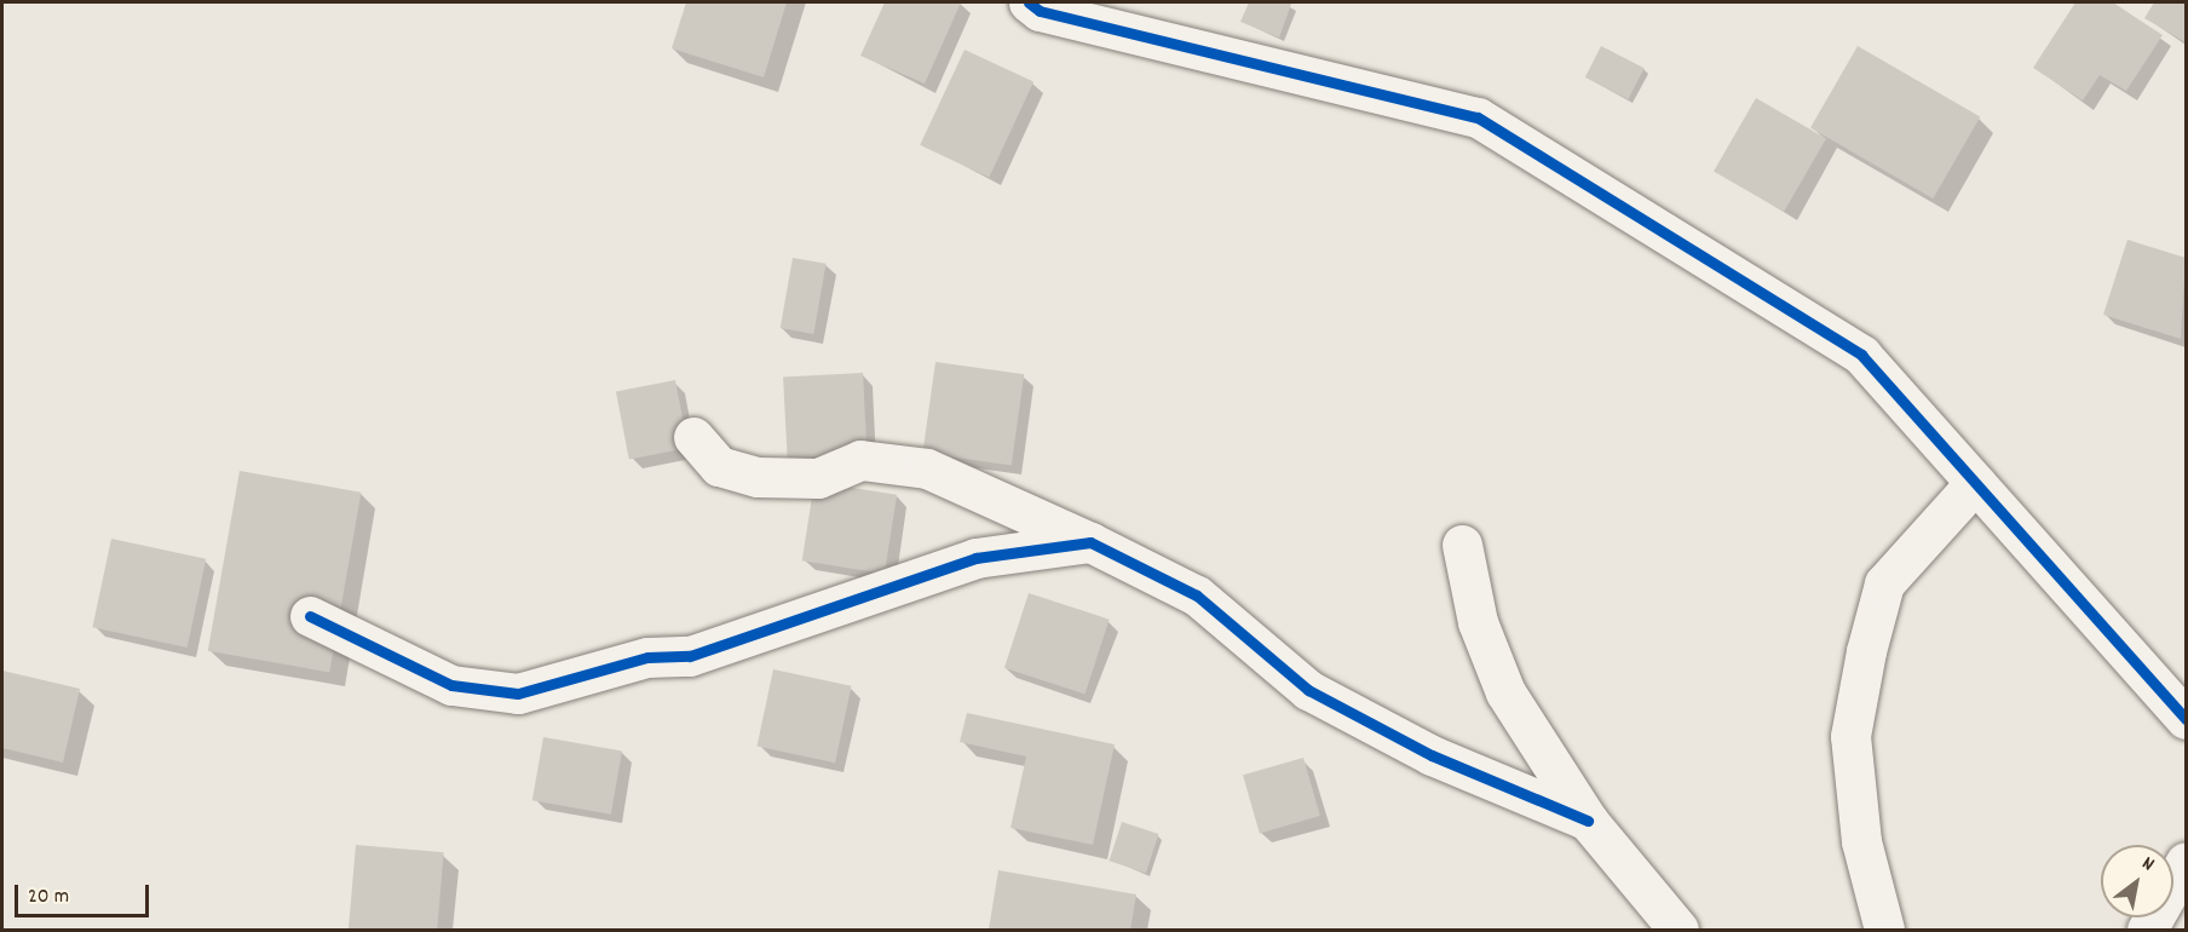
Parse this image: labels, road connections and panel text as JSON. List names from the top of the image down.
{
  "scale_bar": "20 m",
  "north": "top right"
}
